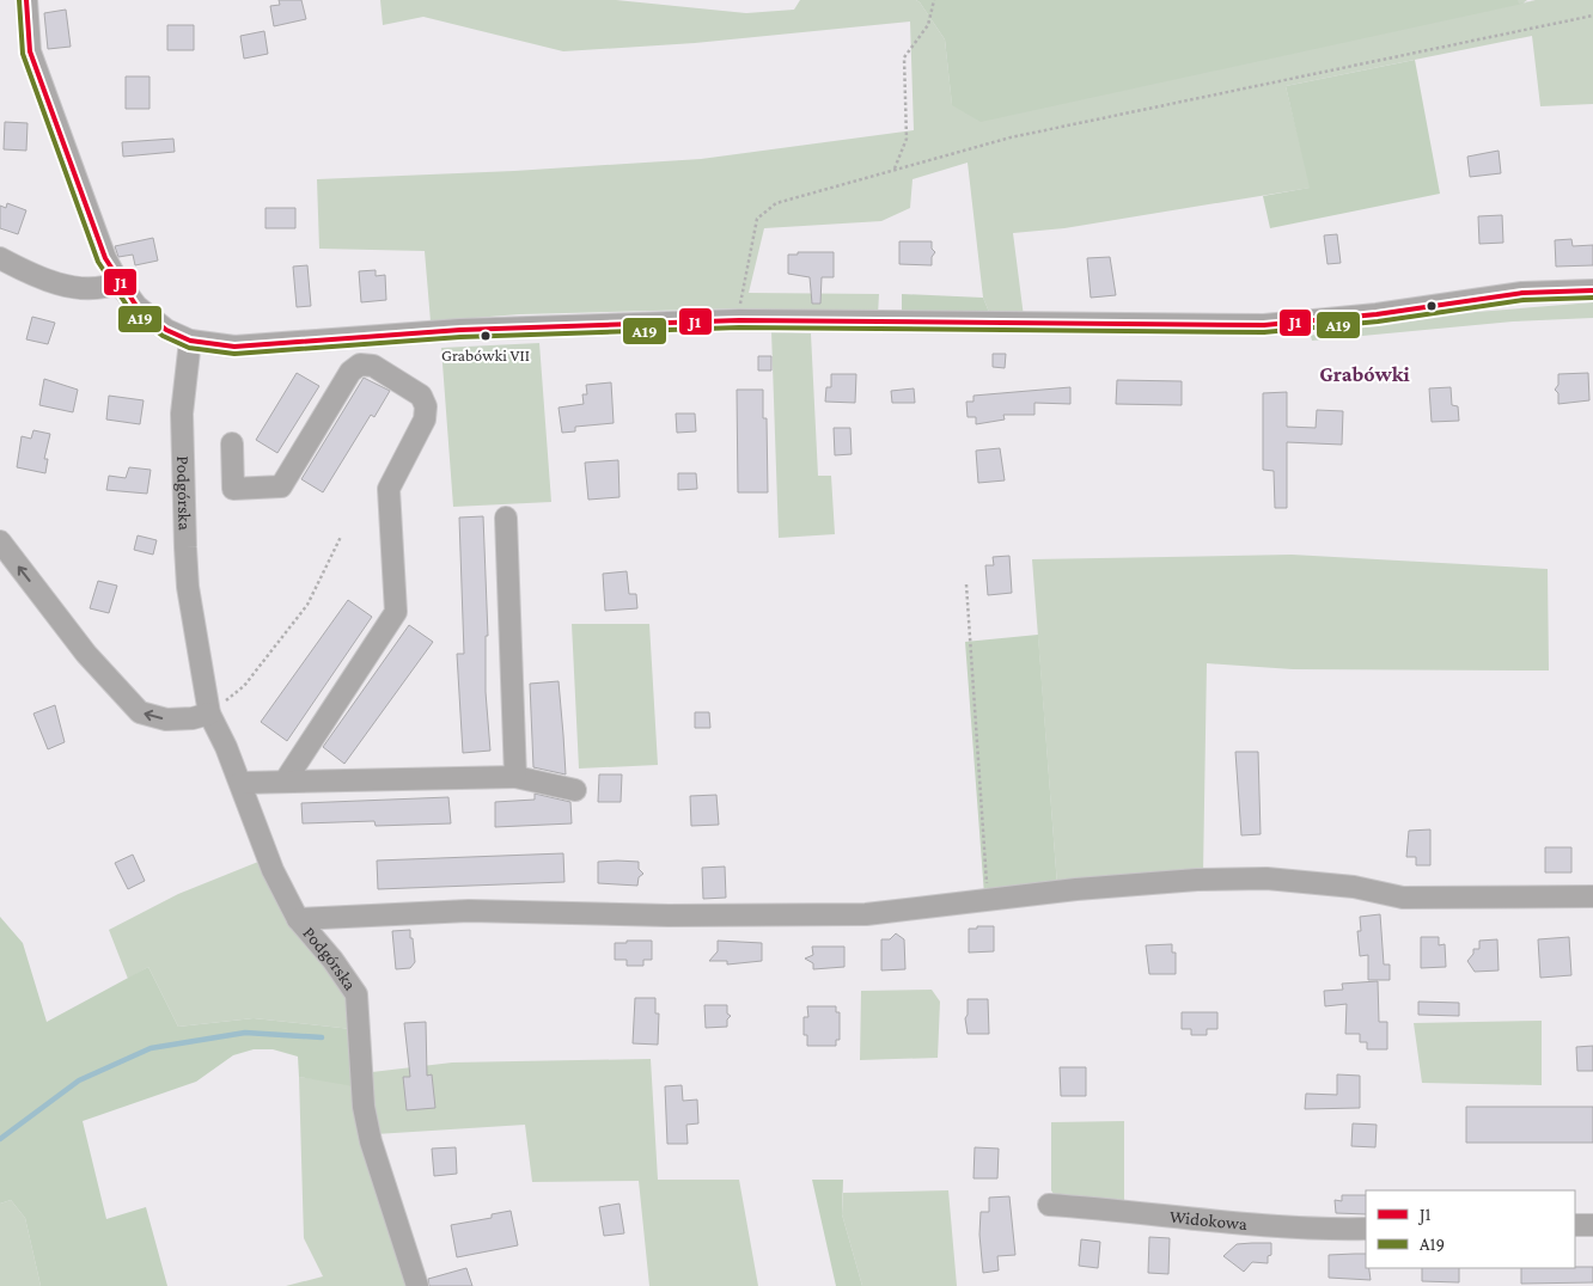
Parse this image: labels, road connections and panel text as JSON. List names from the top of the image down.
{
  "streets": {
    "street": ["Podgórska", "Widokowa"]
  },
  "districts": ["Grabówki"],
  "places": ["Grabówki VII"],
  "lines": ["transit line J1", "transit line A19"],
  "legend": ["J1", "A19"]
}
